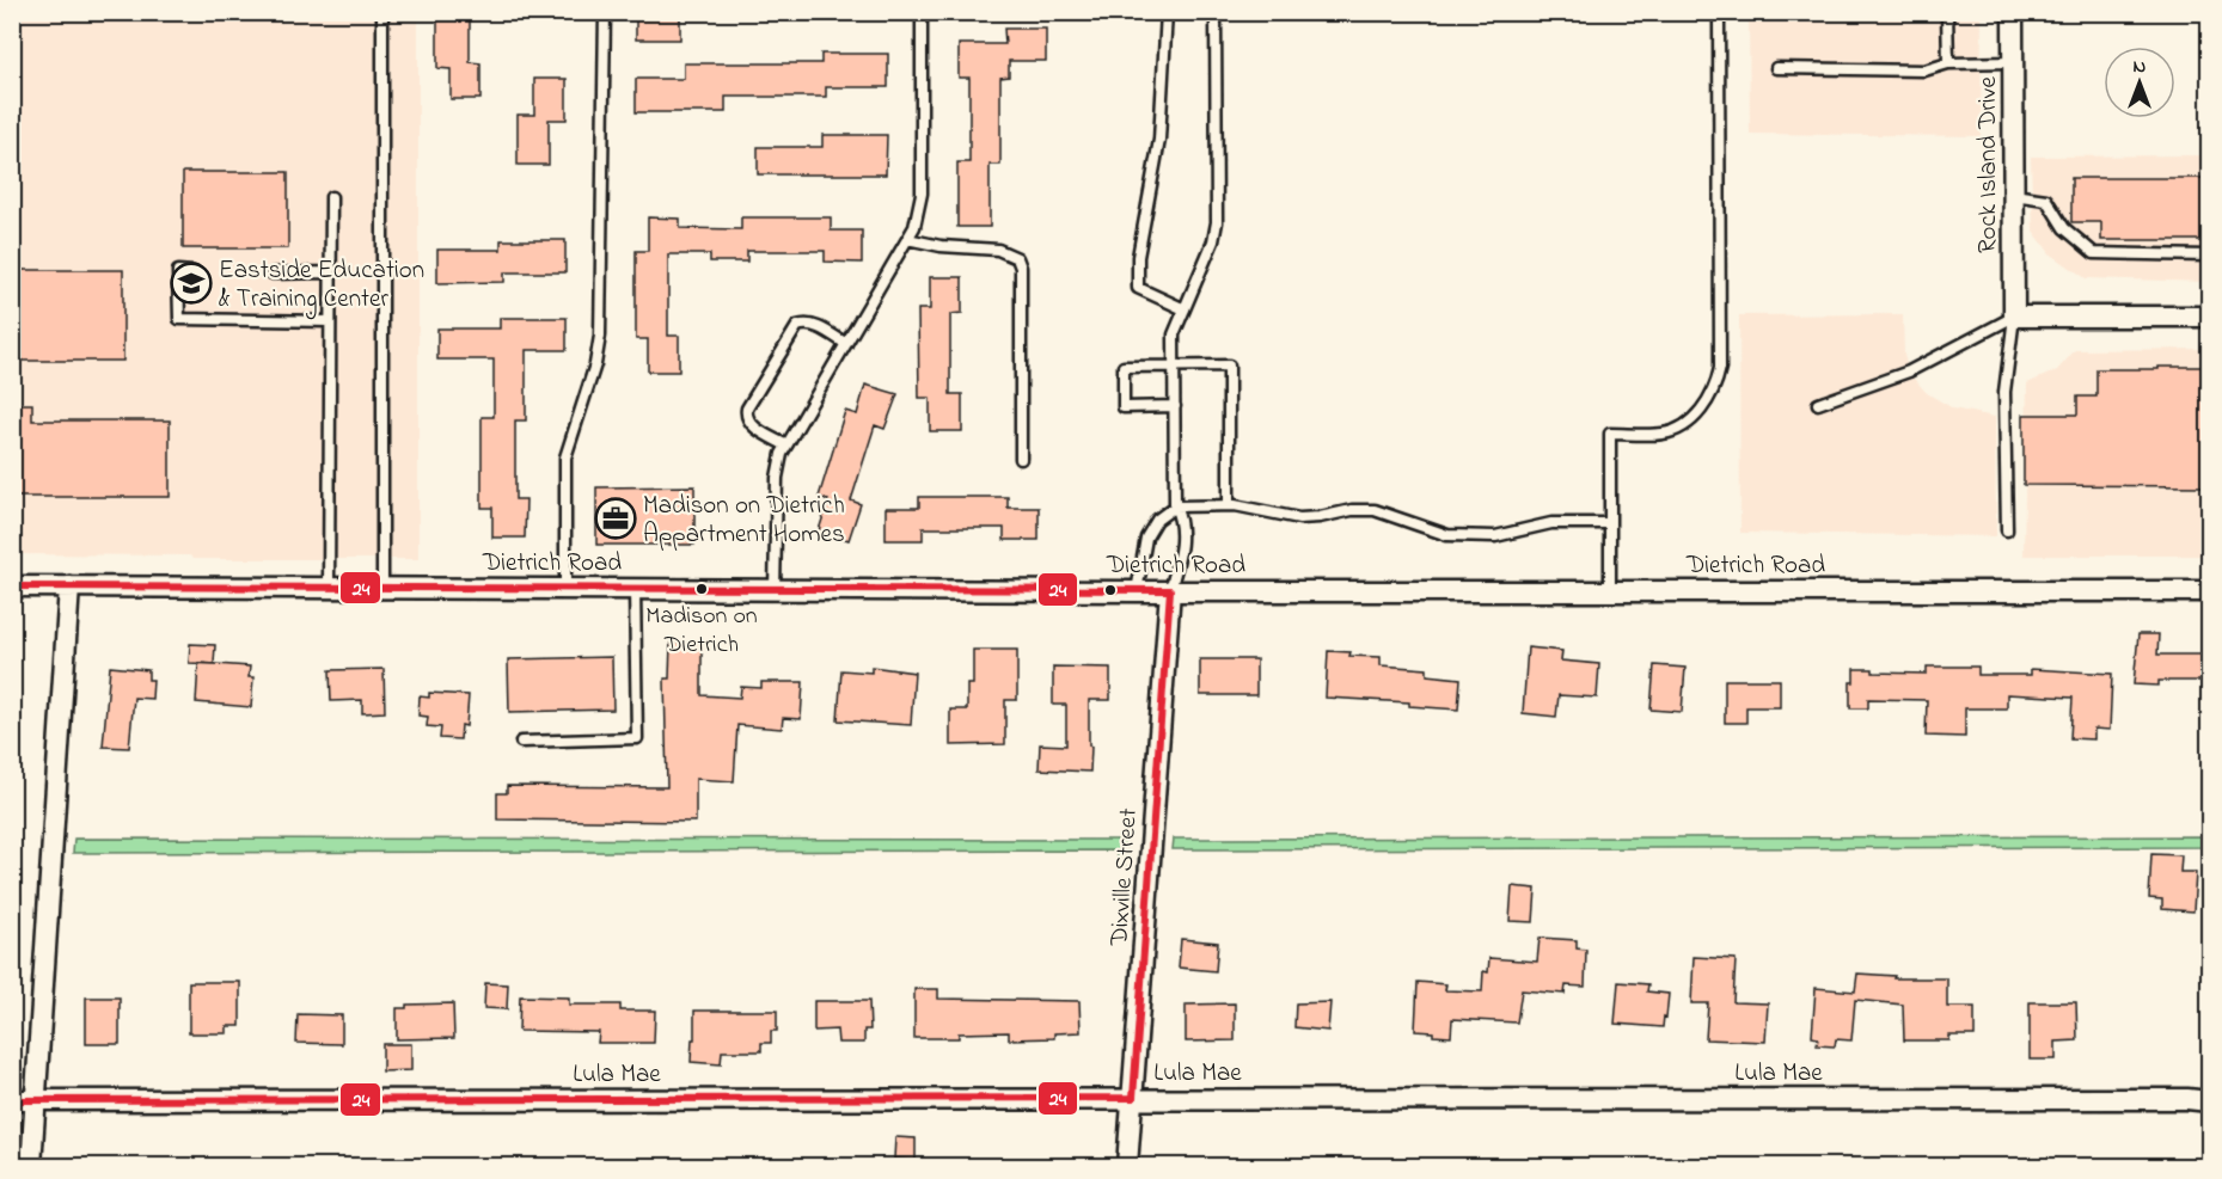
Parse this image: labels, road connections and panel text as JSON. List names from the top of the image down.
{
  "streets": {
    "street": [
      "Rock Island Drive",
      "Dietrich Road",
      "Dixville Street",
      "Lula Mae"
    ]
  },
  "crossings": [
    ["Dietrich Road", "Dixville Street"],
    ["Dixville Street", "Lula Mae"]
  ],
  "places": {
    "school or university": ["Eastside Education & Training Center"],
    "office": ["Madison on Dietrich Appartment Homes"],
    "other": ["Madison on Dietrich"]
  },
  "lines": ["transit line 24"],
  "north": "top"
}
